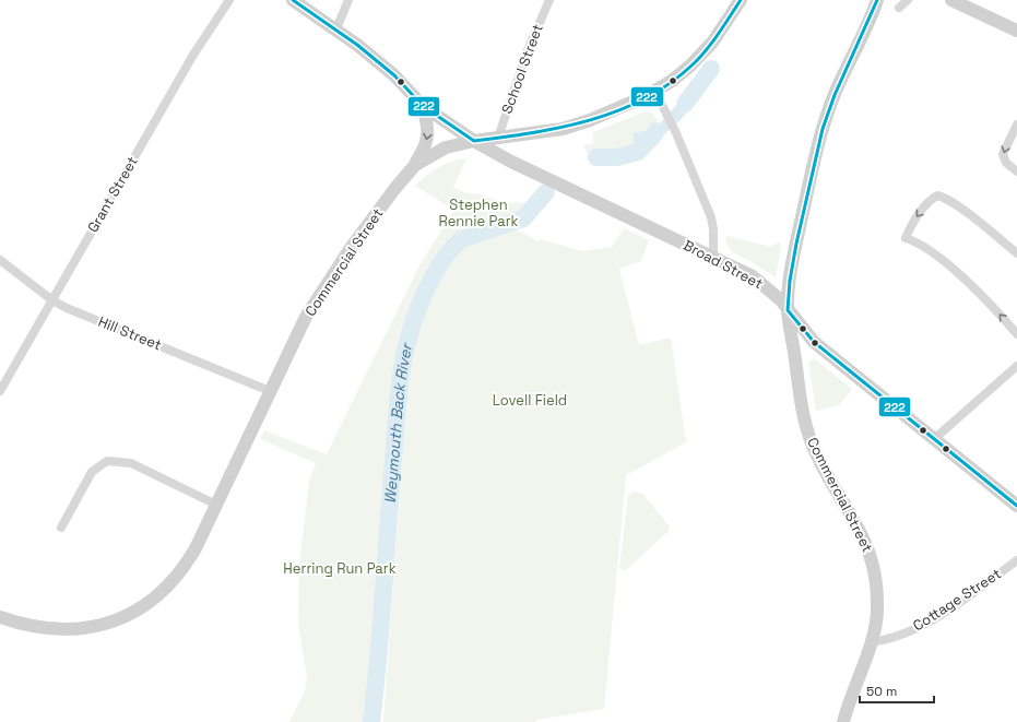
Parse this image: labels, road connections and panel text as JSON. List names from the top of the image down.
{
  "streets": {
    "main road": ["Commercial Street", "Broad Street"],
    "street": [
      "School Street",
      "Grant Street",
      "Hill Street",
      "Cottage Street"
    ]
  },
  "crossings": [
    ["School Street", "Commercial Street"],
    ["Grant Street", "Hill Street"],
    ["Commercial Street", "Broad Street"],
    ["Commercial Street", "Hill Street"],
    ["Commercial Street", "Cottage Street"]
  ],
  "water": ["Weymouth Back River"],
  "parks": ["Stephen Rennie Park", "Lovell Field", "Herring Run Park"],
  "lines": ["transit line 222"],
  "scale_bar": "50 m"
}
